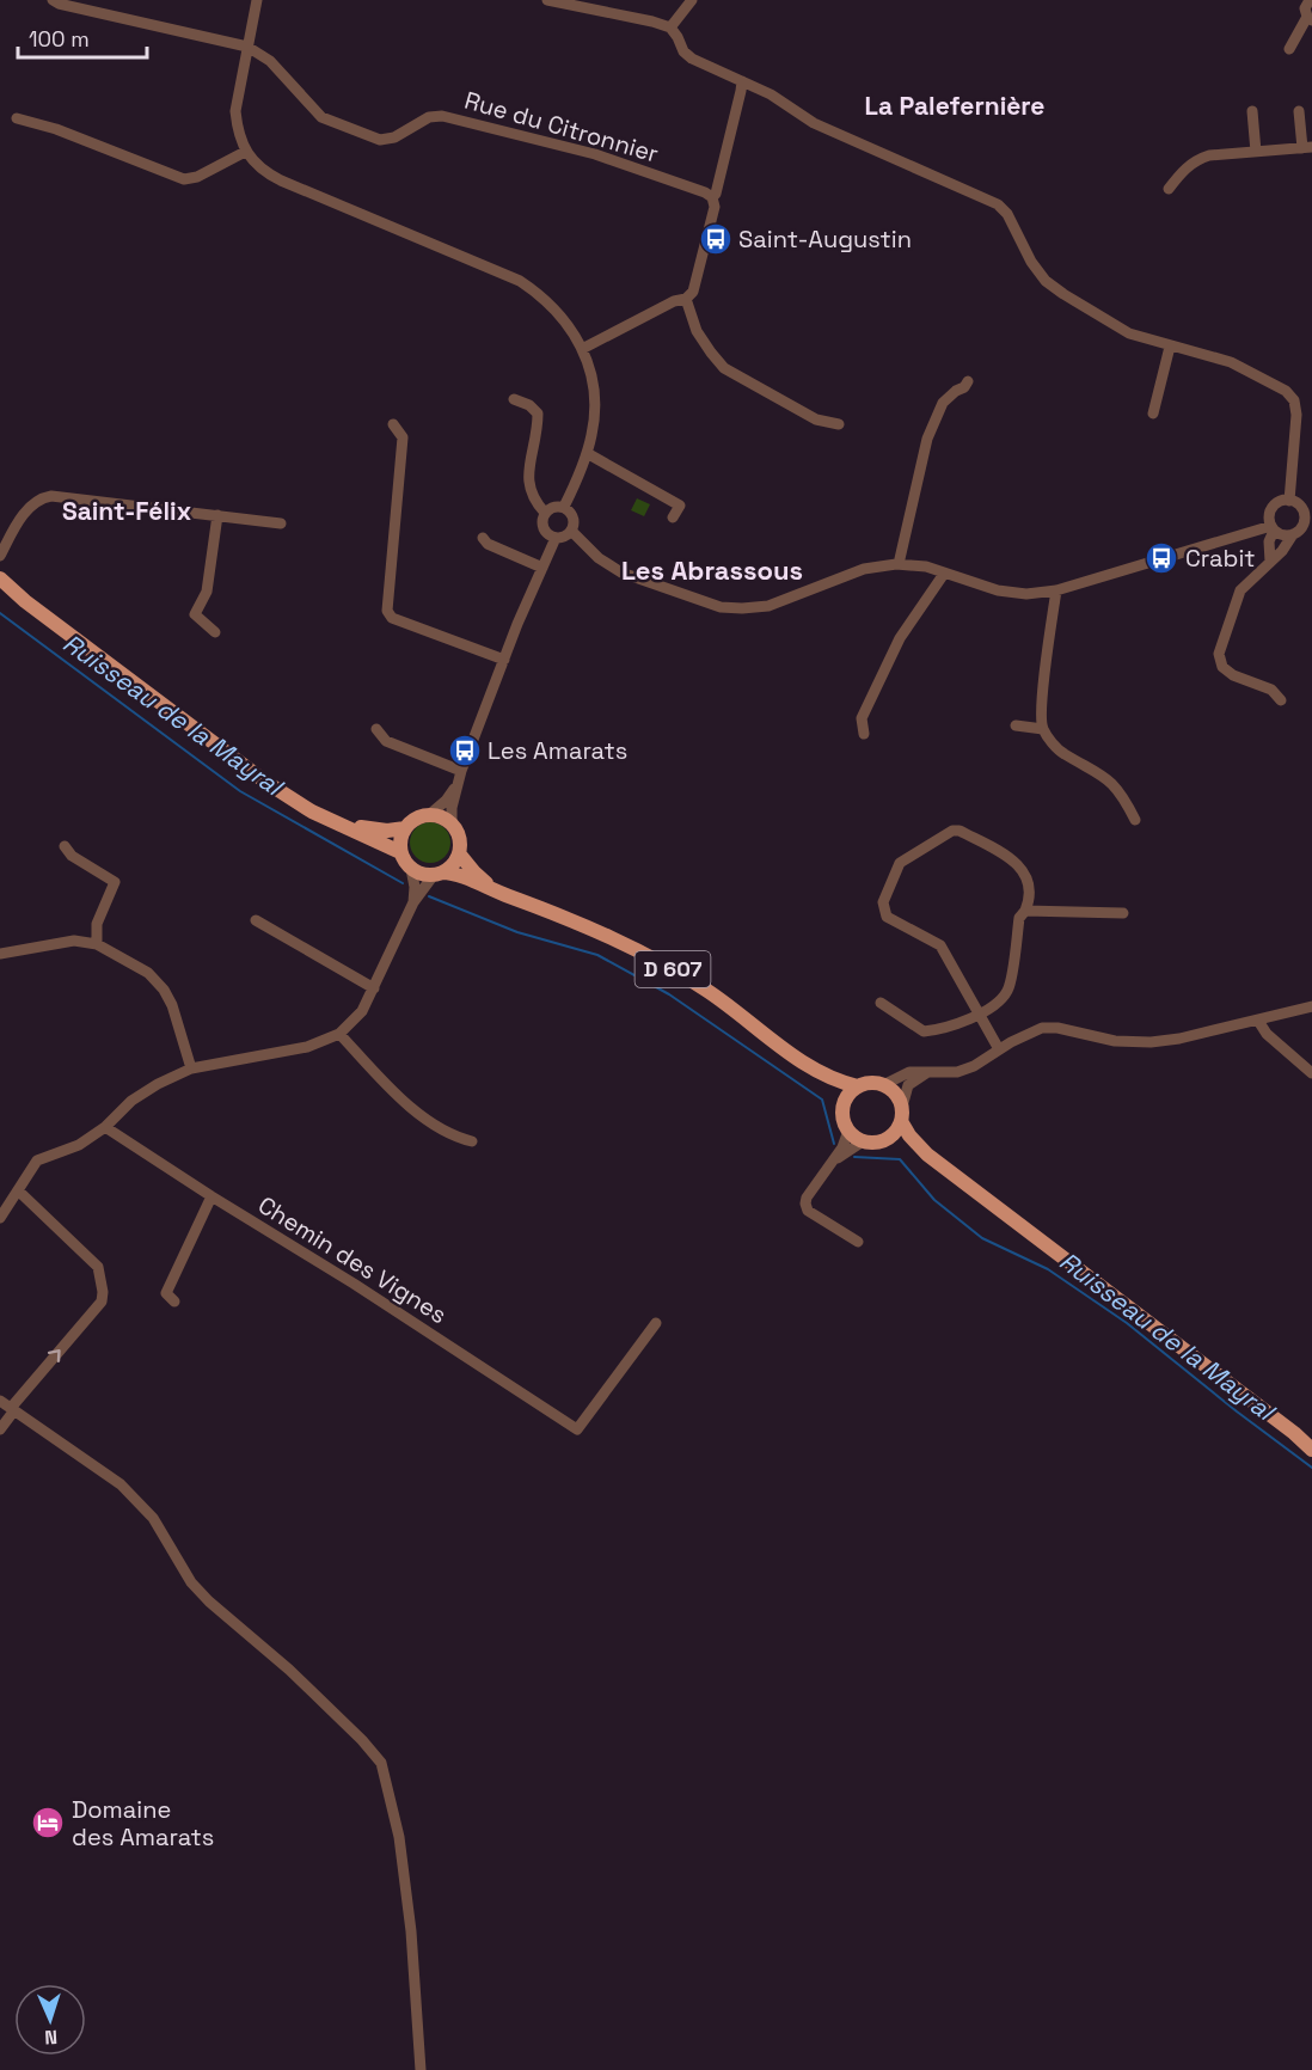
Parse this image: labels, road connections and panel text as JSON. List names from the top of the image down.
{
  "streets": {
    "main road": ["D 607"],
    "street": ["Rue du Citronnier", "Chemin des Vignes"]
  },
  "districts": ["La Palefernière", "Saint-Félix", "Les Abrassous"],
  "water": ["Ruisseau de la Mayral"],
  "places": {
    "bus stop": ["Saint-Augustin", "Crabit", "Les Amarats"],
    "hotel": ["Domaine des Amarats"]
  },
  "scale_bar": "100 m",
  "north": "bottom"
}
